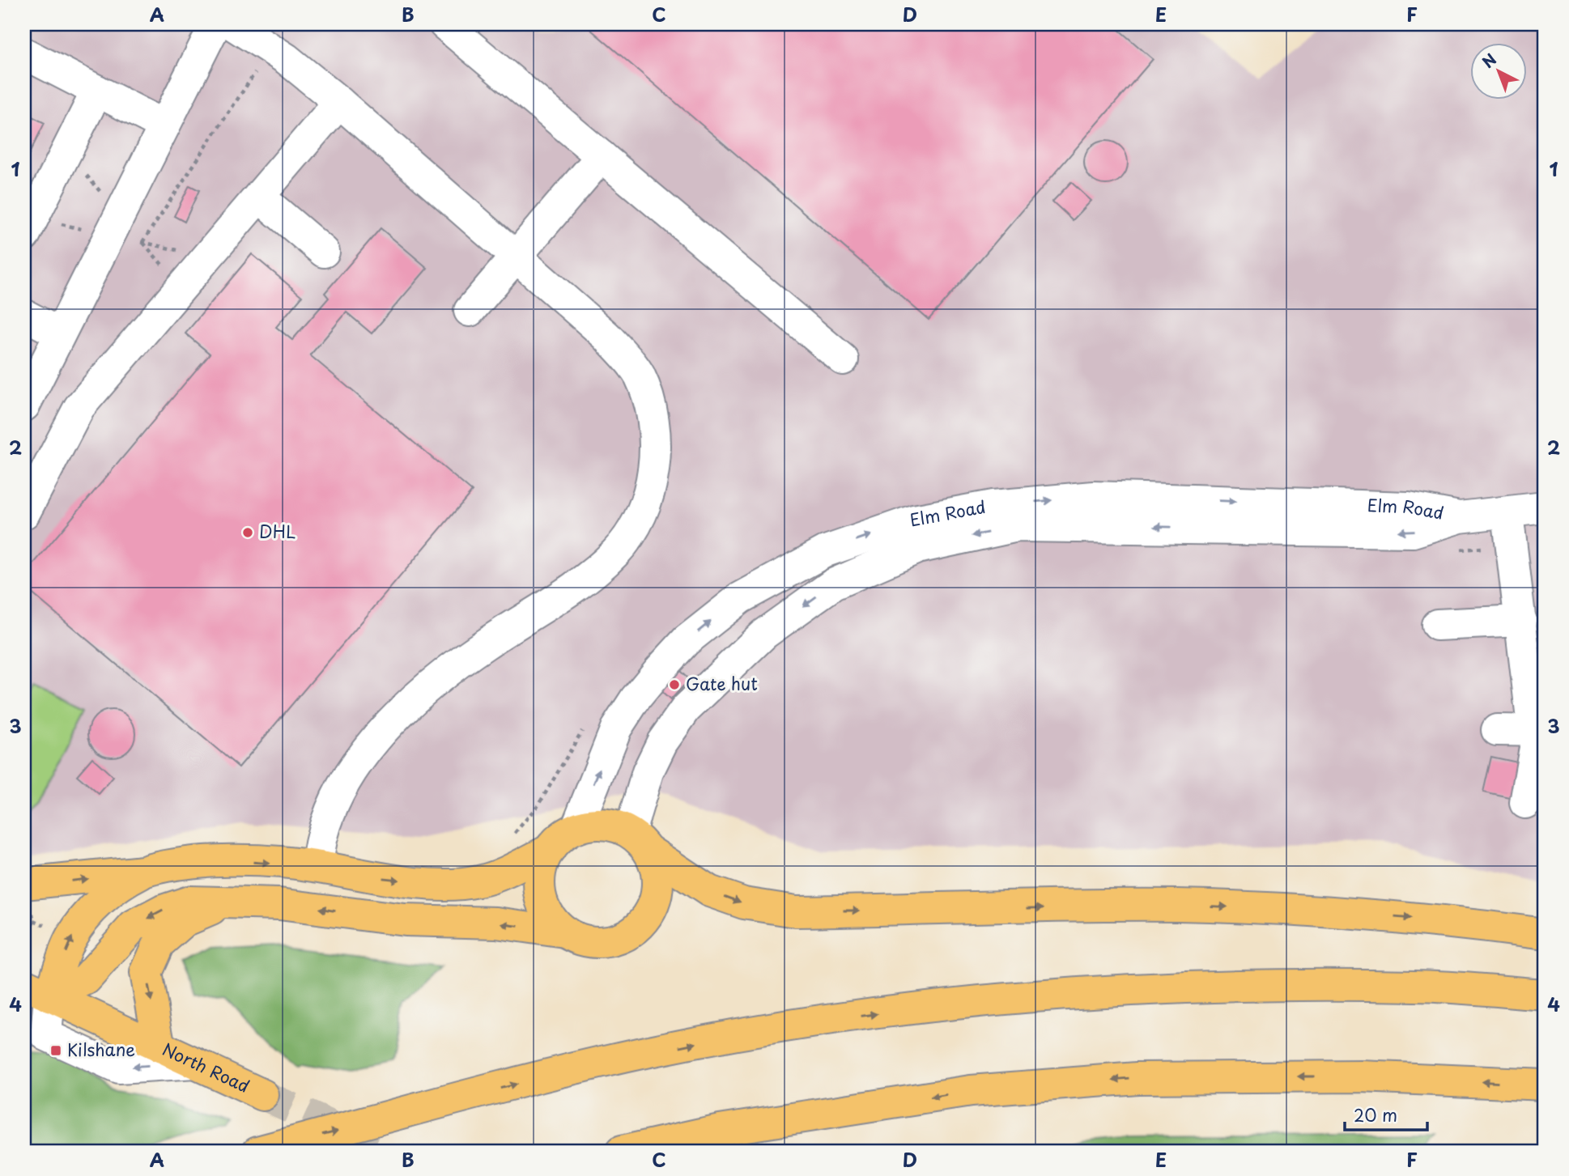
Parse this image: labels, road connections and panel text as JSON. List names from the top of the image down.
{
  "streets": {
    "main road": ["North Road"],
    "street": ["Elm Road"]
  },
  "places": {
    "other": ["DHL", "Gate hut"],
    "transit": ["Kilshane"]
  },
  "scale_bar": "20 m",
  "north": "top left",
  "grid": {
    "columns": [
      "A",
      "B",
      "C",
      "D",
      "E",
      "F"
    ],
    "rows": [
      "1",
      "2",
      "3",
      "4"
    ]
  }
}
